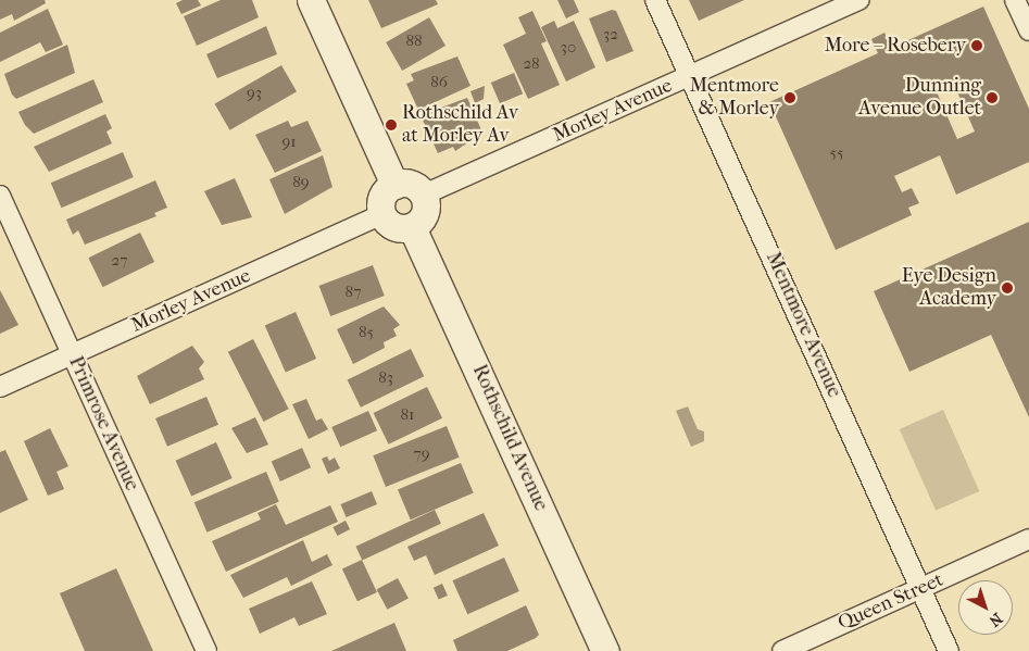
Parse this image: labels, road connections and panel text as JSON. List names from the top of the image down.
{
  "streets": {
    "street": [
      "Morley Avenue",
      "Mentmore Avenue",
      "Primrose Avenue",
      "Rothschild Avenue",
      "Queen Street"
    ]
  },
  "crossings": [
    ["Morley Avenue", "Mentmore Avenue"],
    ["Morley Avenue", "Primrose Avenue"],
    ["Morley Avenue", "Rothschild Avenue"],
    ["Mentmore Avenue", "Queen Street"]
  ],
  "places": [
    "More – Rosebery",
    "Mentmore & Morley",
    "Dunning Avenue Outlet",
    "Rothschild Av at Morley Av",
    "Eye Design Academy"
  ],
  "house_numbers": [
    "32",
    "88",
    "30",
    "28",
    "86",
    "93",
    "91",
    "55",
    "89",
    "27",
    "87",
    "85",
    "83",
    "81",
    "79"
  ],
  "north": "bottom right"
}
